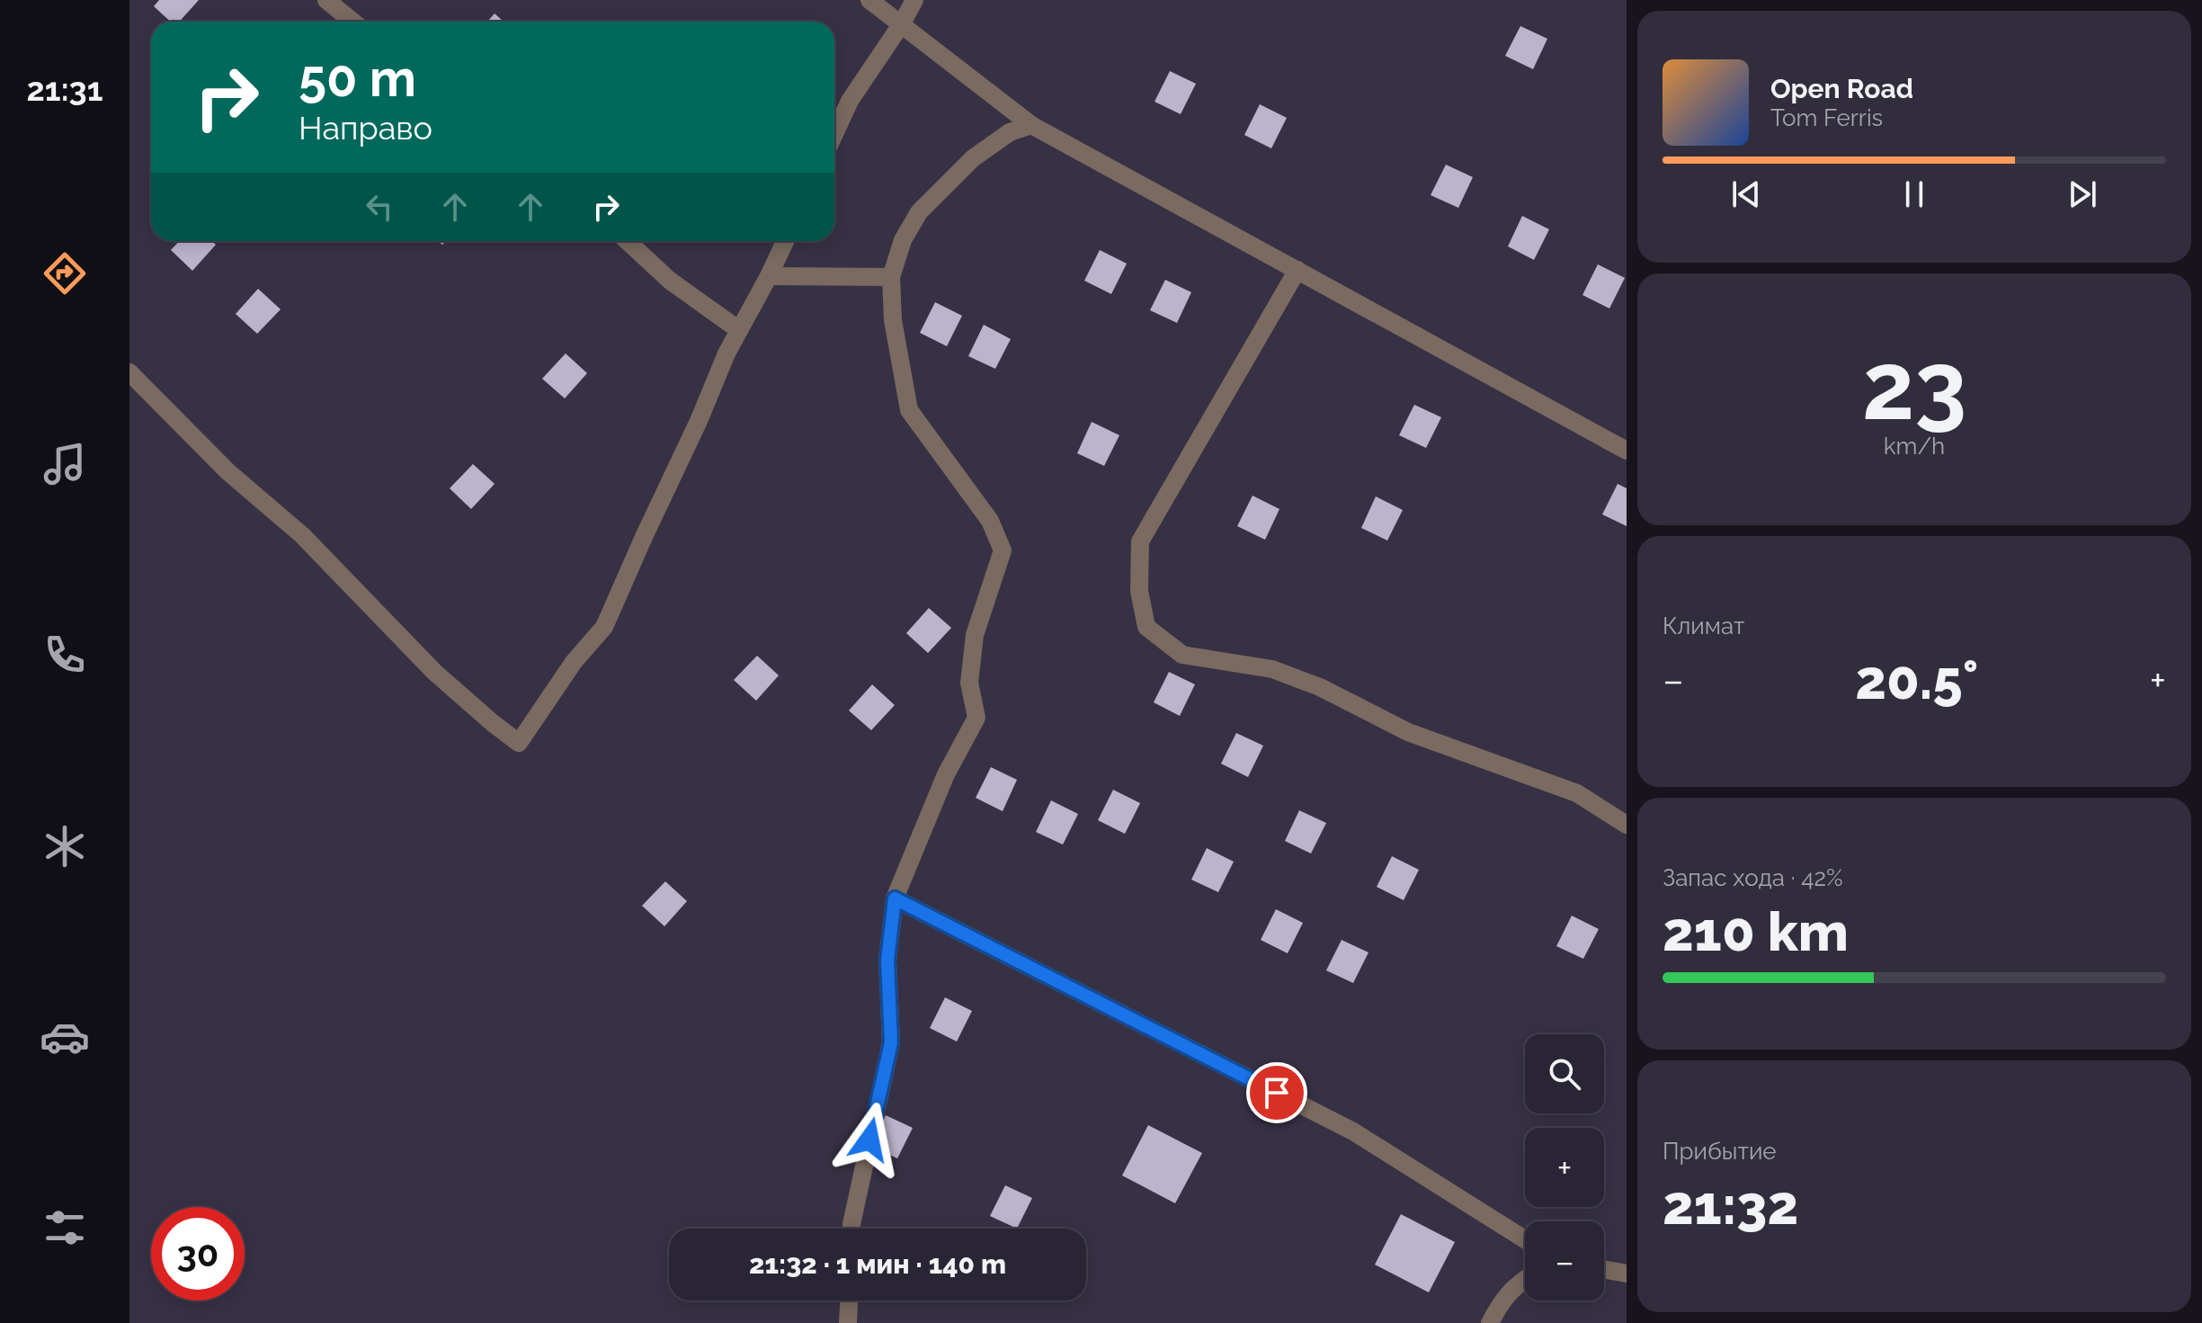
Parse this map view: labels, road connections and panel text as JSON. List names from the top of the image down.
{
  "page": {
    "tabs": "21:31",
    "turn": ["50 m", "Направо"],
    "song": ["Open Road", "Tom Ferris"],
    "tile": [
      ["23", "km/h"],
      "Климат",
      ["Запас хода · 42%", "210 km"],
      ["Прибытие", "21:32"]
    ],
    "heat": ["−", "20.5°", "+"],
    "map_buttons": ["+", "−"],
    "limit": "30",
    "trip": "21:32 · 1 мин · 140 m"
  }
}
